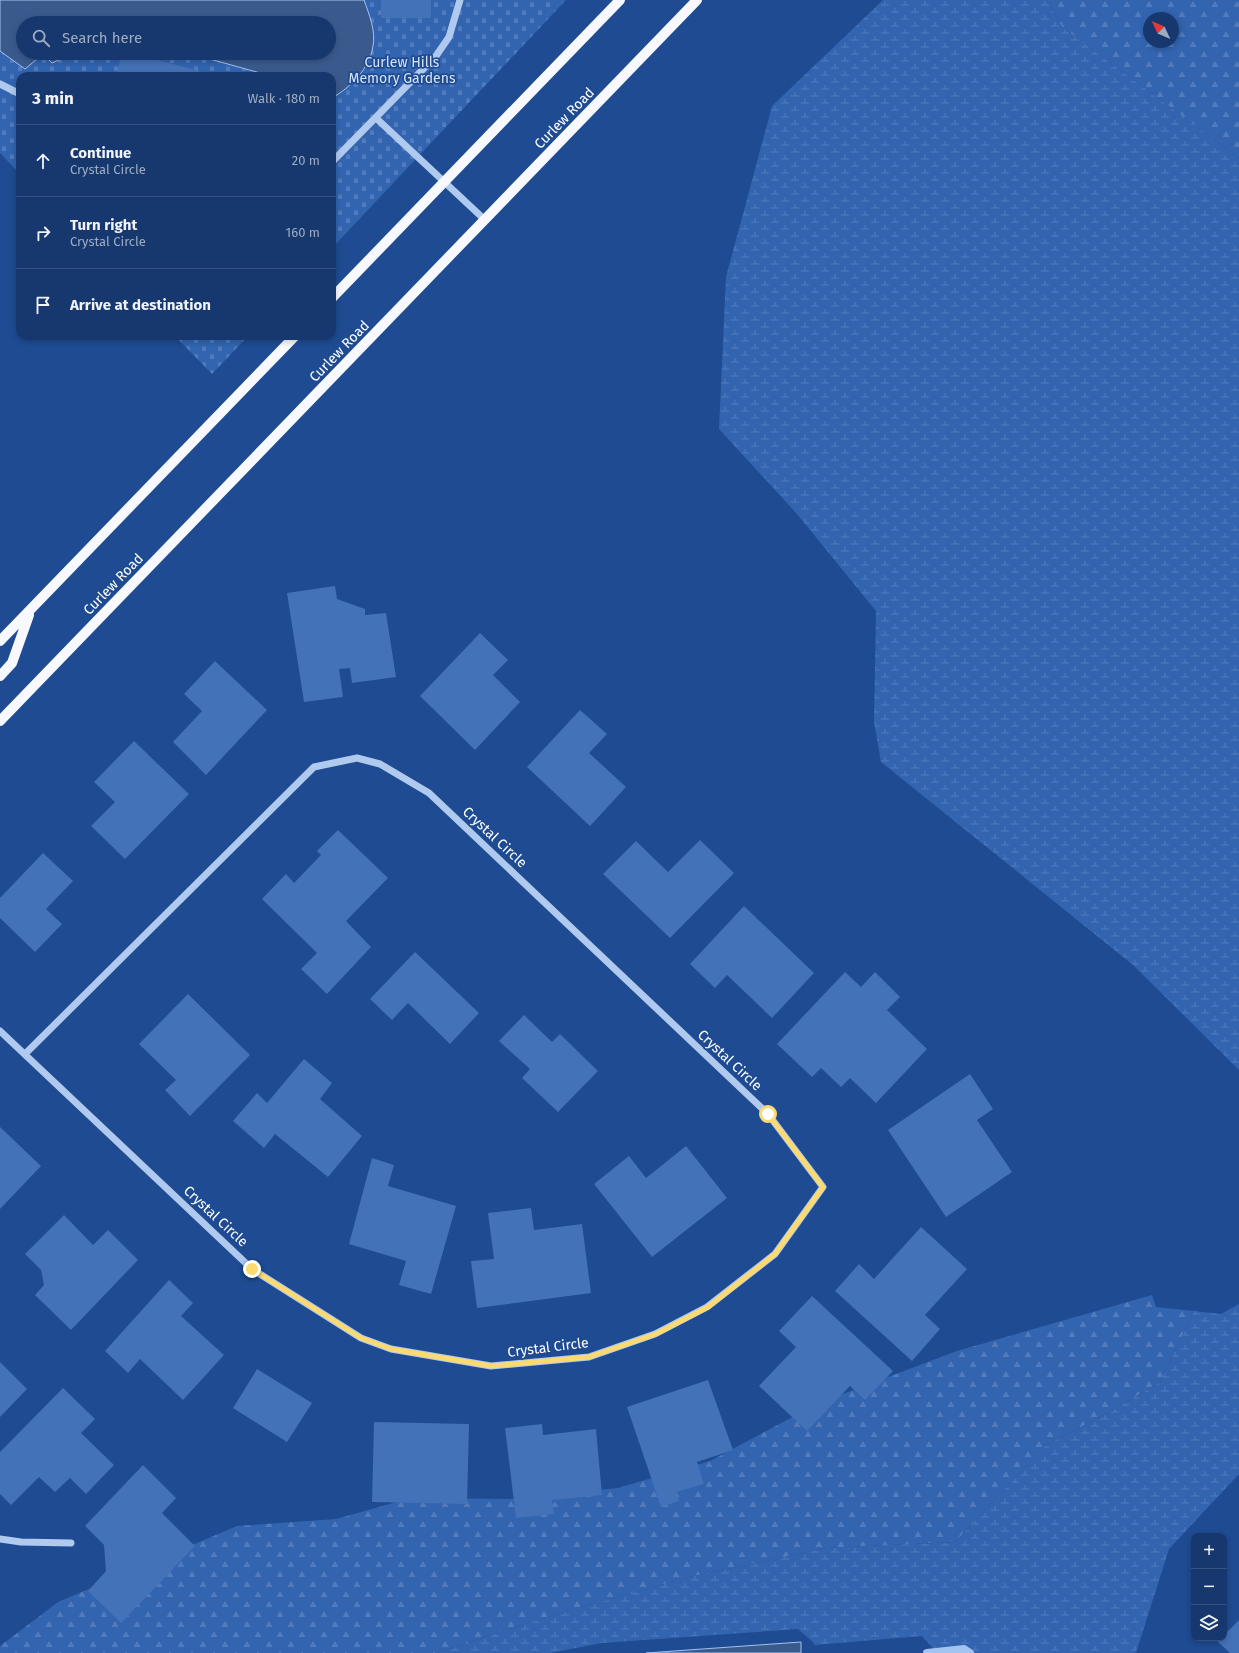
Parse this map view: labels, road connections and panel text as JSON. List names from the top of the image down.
{
  "streets": {
    "main road": ["Curlew Road"],
    "street": ["Crystal Circle"]
  },
  "parks": ["Curlew Hills Memory Gardens"],
  "north": "top left",
  "page": {
    "search": "Search here",
    "heading": ["3 min", "Walk · 180 m"],
    "list": [
      ["Continue", "Crystal Circle", "20 m"],
      ["Turn right", "Crystal Circle", "160 m"],
      "Arrive at destination"
    ],
    "map_buttons": ["+", "−"]
  }
}
